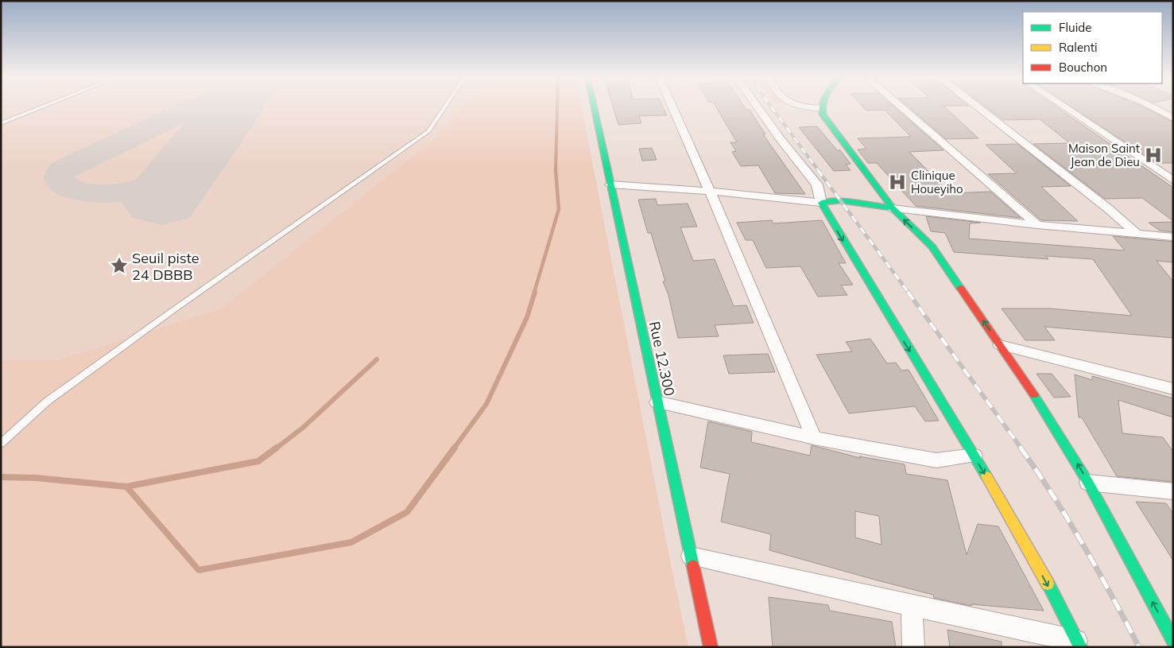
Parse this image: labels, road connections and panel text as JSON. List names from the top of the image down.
{
  "streets": {
    "main road": ["Rue 12.300"]
  },
  "places": {
    "hospital": ["Maison Saint Jean de Dieu", "Clinique Houeyiho"],
    "place": ["Seuil piste 24 DBBB"]
  },
  "legend": ["Fluide", "Ralenti", "Bouchon"]
}
